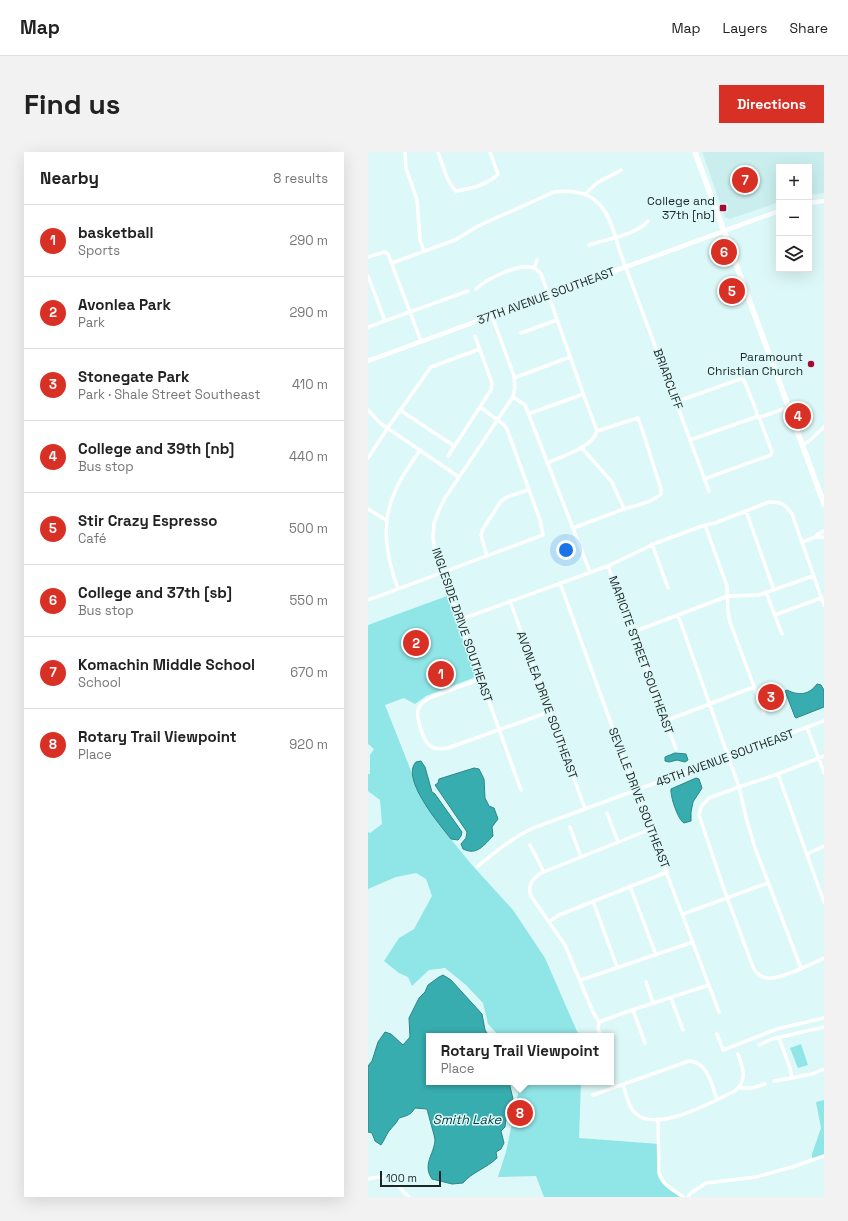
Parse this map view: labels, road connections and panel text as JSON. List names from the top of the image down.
{
  "streets": {
    "street": [
      "37TH AVENUE SOUTHEAST",
      "BRIARCLIFF",
      "INGLESIDE DRIVE SOUTHEAST",
      "MARICITE STREET SOUTHEAST",
      "AVONLEA DRIVE SOUTHEAST",
      "45TH AVENUE SOUTHEAST",
      "SEVILLE DRIVE SOUTHEAST"
    ]
  },
  "crossings": [
    ["37TH AVENUE SOUTHEAST", "BRIARCLIFF"],
    ["AVONLEA DRIVE SOUTHEAST", "45TH AVENUE SOUTHEAST"],
    ["45TH AVENUE SOUTHEAST", "SEVILLE DRIVE SOUTHEAST"]
  ],
  "water": ["Smith Lake"],
  "places": {
    "transit": ["College and 37th [nb]"],
    "other": ["Paramount Christian Church"]
  },
  "scale_bar": "100 m",
  "page": {
    "header": "Map",
    "nav": ["Map", "Layers", "Share"],
    "buttons": "Directions",
    "title": "Find us",
    "heading": ["Nearby", "8 results"],
    "map_buttons": ["+", "−"],
    "pins": [
      "7",
      "6",
      "5",
      "4",
      "2",
      "1",
      "3",
      "8"
    ],
    "list": [
      {
        "mark": "1",
        "name": "basketball",
        "note": "Sports",
        "value": "290 m"
      },
      {
        "mark": "2",
        "name": "Avonlea Park",
        "note": "Park",
        "value": "290 m"
      },
      {
        "mark": "3",
        "name": "Stonegate Park",
        "note": "Park · Shale Street Southeast",
        "value": "410 m"
      },
      {
        "mark": "4",
        "name": "College and 39th [nb]",
        "note": "Bus stop",
        "value": "440 m"
      },
      {
        "mark": "5",
        "name": "Stir Crazy Espresso",
        "note": "Café",
        "value": "500 m"
      },
      {
        "mark": "6",
        "name": "College and 37th [sb]",
        "note": "Bus stop",
        "value": "550 m"
      },
      {
        "mark": "7",
        "name": "Komachin Middle School",
        "note": "School",
        "value": "670 m"
      },
      {
        "mark": "8",
        "name": "Rotary Trail Viewpoint",
        "note": "Place",
        "value": "920 m"
      }
    ],
    "popup": ["Rotary Trail Viewpoint", "Place"],
    "scale": "100 m"
  }
}
